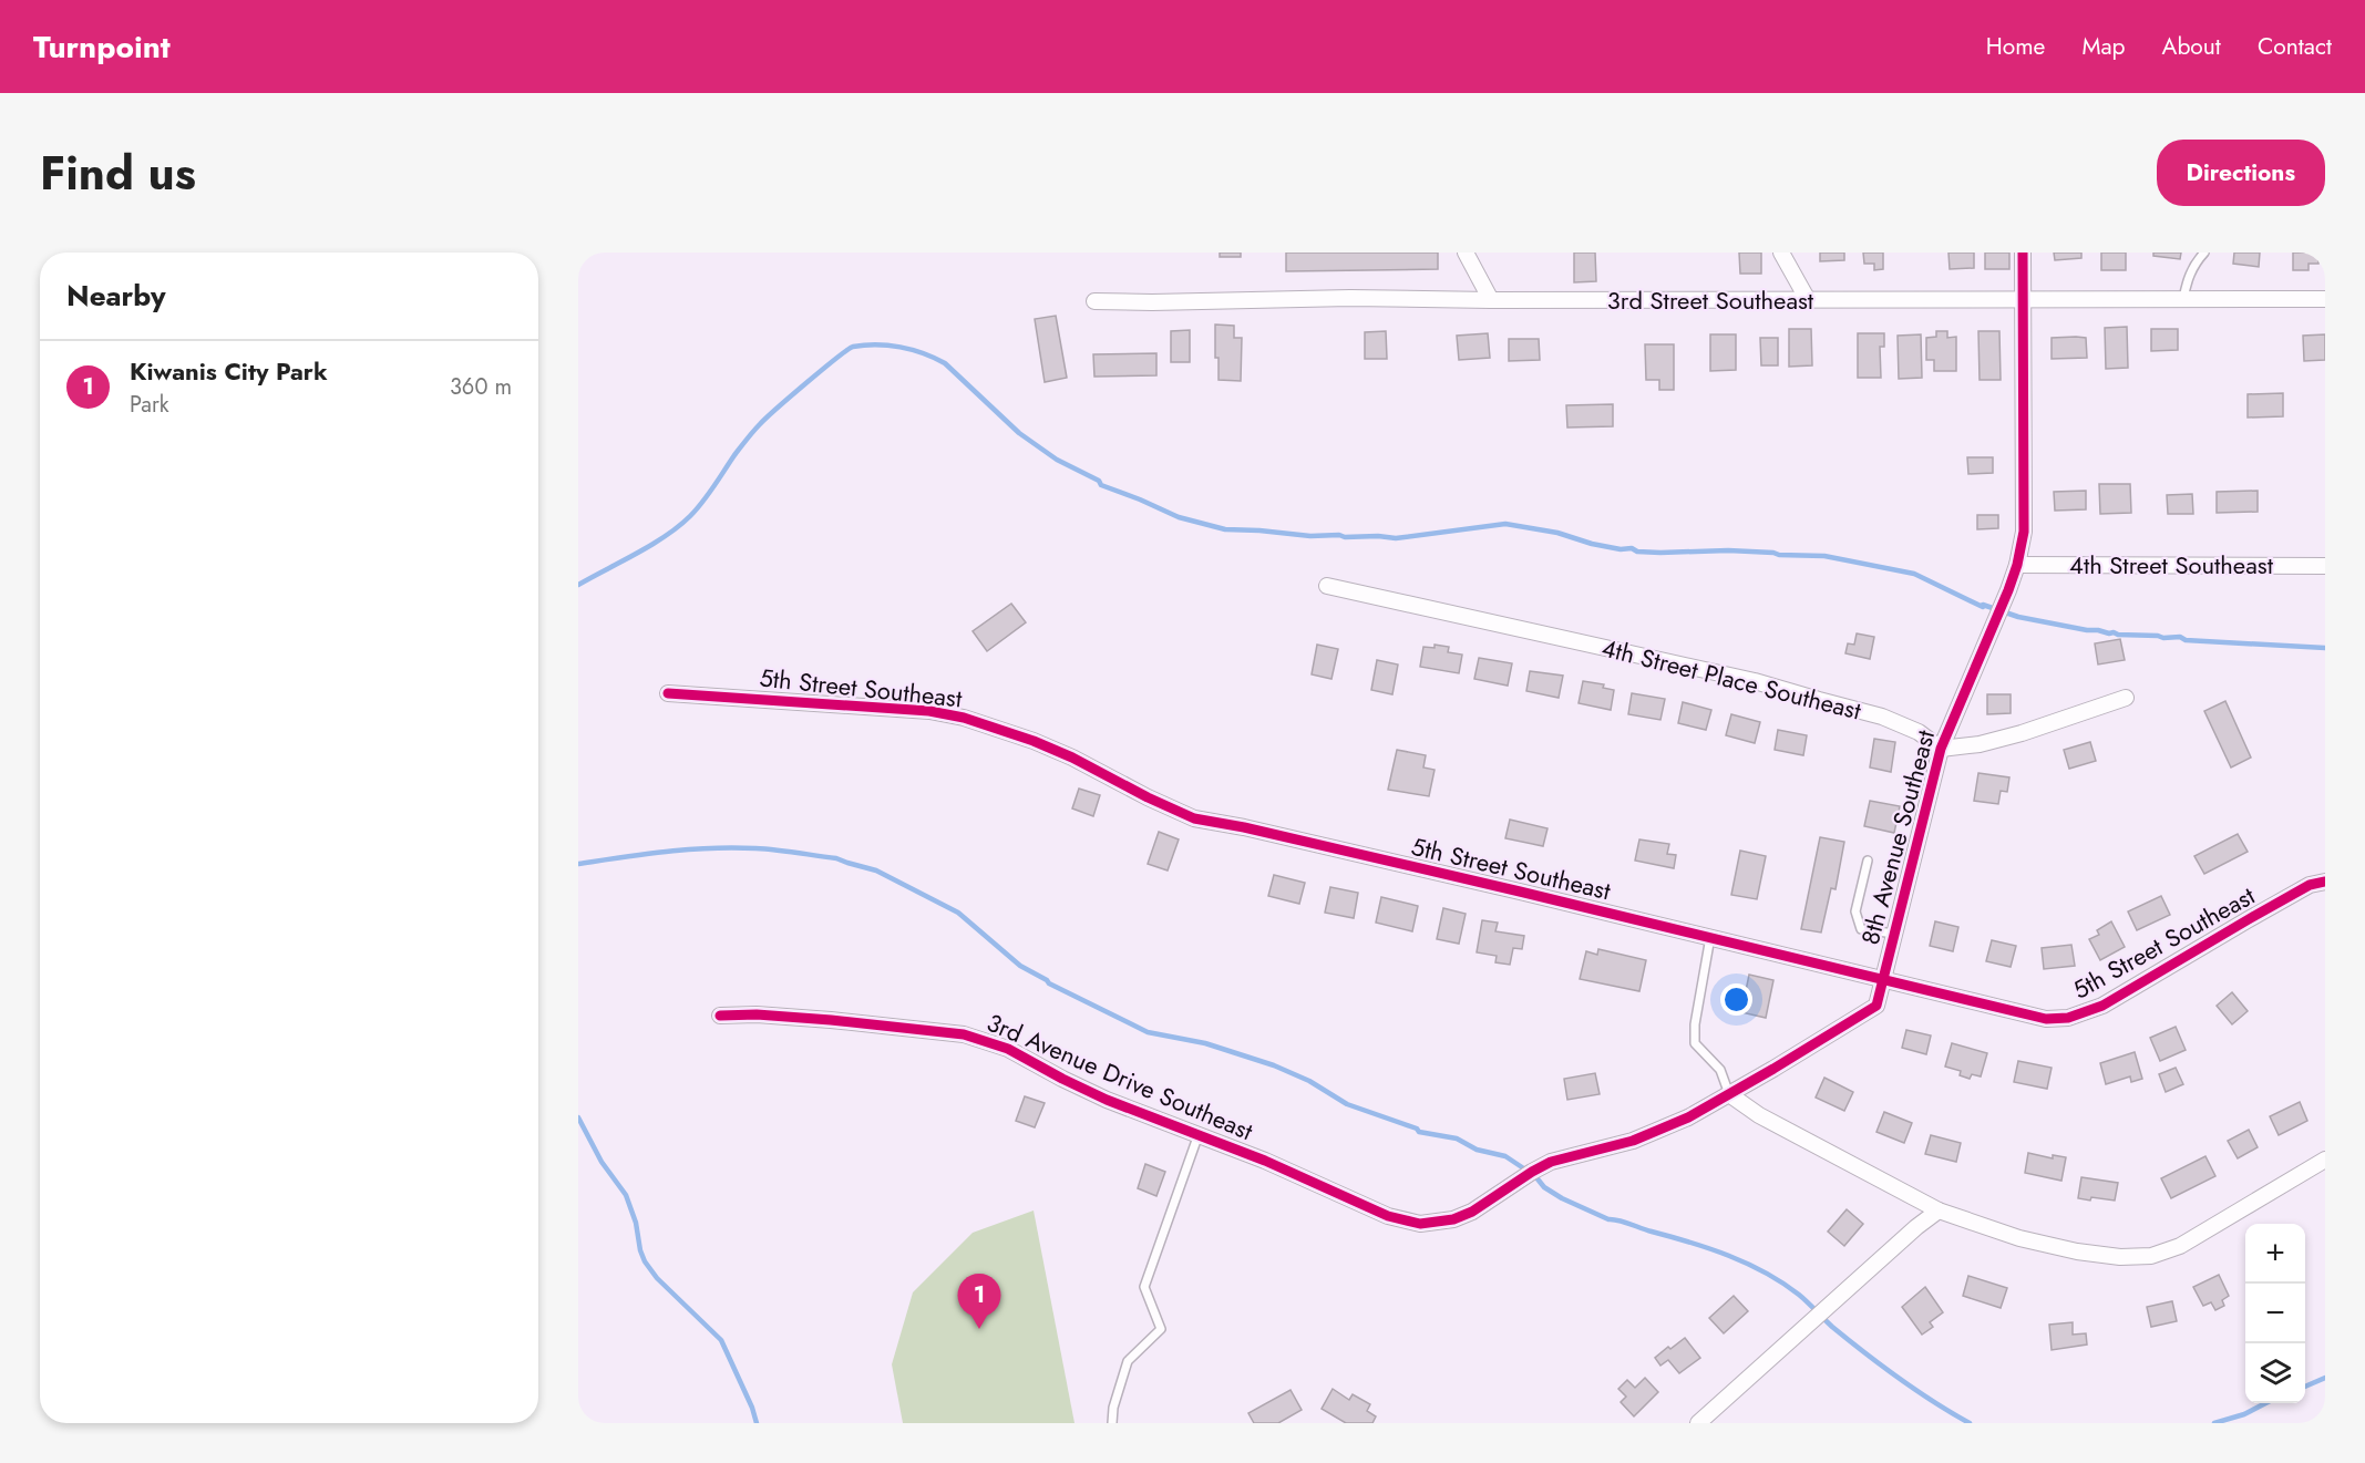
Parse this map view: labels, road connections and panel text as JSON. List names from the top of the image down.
{
  "streets": {
    "street": [
      "3rd Street Southeast",
      "4th Street Southeast",
      "4th Street Place Southeast",
      "5th Street Southeast",
      "8th Avenue Southeast",
      "3rd Avenue Drive Southeast"
    ]
  },
  "crossings": [
    ["3rd Street Southeast", "8th Avenue Southeast"],
    ["4th Street Southeast", "8th Avenue Southeast"],
    ["4th Street Place Southeast", "8th Avenue Southeast"],
    ["5th Street Southeast", "8th Avenue Southeast"],
    ["8th Avenue Southeast", "3rd Avenue Drive Southeast"]
  ],
  "page": {
    "header": "Turnpoint",
    "nav": [
      "Home",
      "Map",
      "About",
      "Contact"
    ],
    "title": "Find us",
    "buttons": "Directions",
    "heading": "Nearby",
    "list": [
      {
        "mark": "1",
        "name": "Kiwanis City Park",
        "note": "Park",
        "value": "360 m"
      }
    ],
    "map_buttons": ["+", "−"],
    "pins": "1"
  }
}
